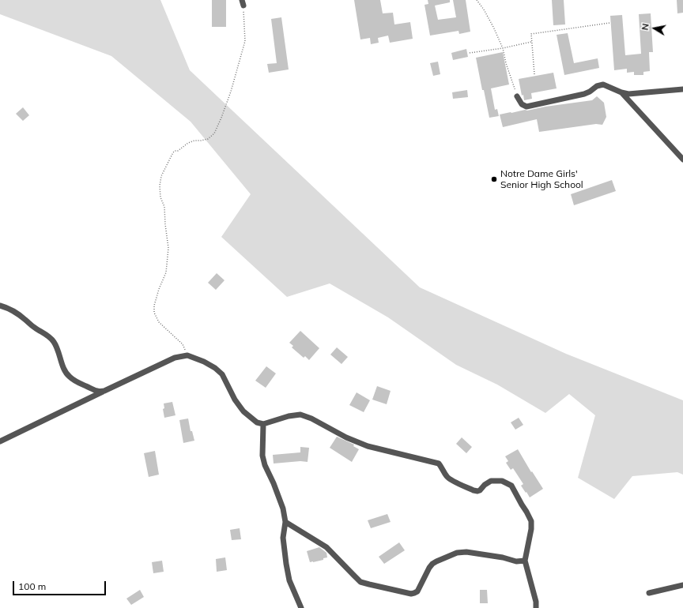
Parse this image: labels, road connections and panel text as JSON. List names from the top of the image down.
{
  "places": ["Notre Dame Girls' Senior High School"],
  "scale_bar": "100 m",
  "north": "left"
}
